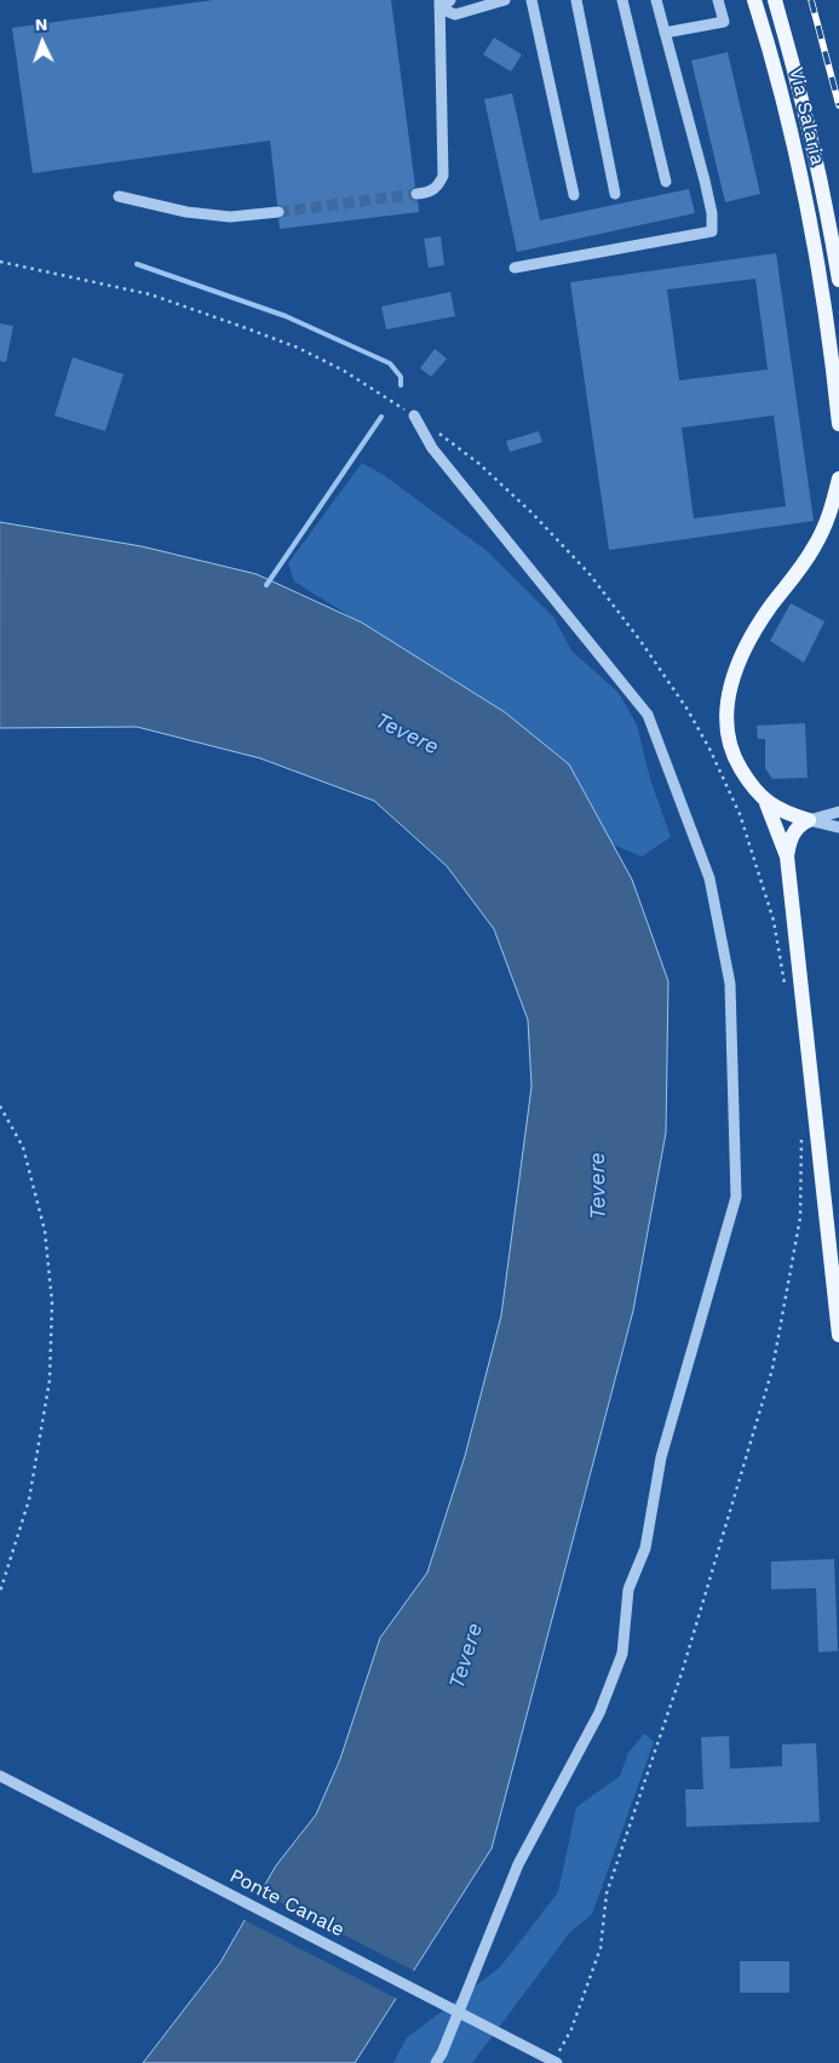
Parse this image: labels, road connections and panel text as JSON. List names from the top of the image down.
{
  "streets": {
    "main road": ["Via Salaria"],
    "street": ["Ponte Canale"]
  },
  "water": ["Tevere"],
  "north": "top"
}
